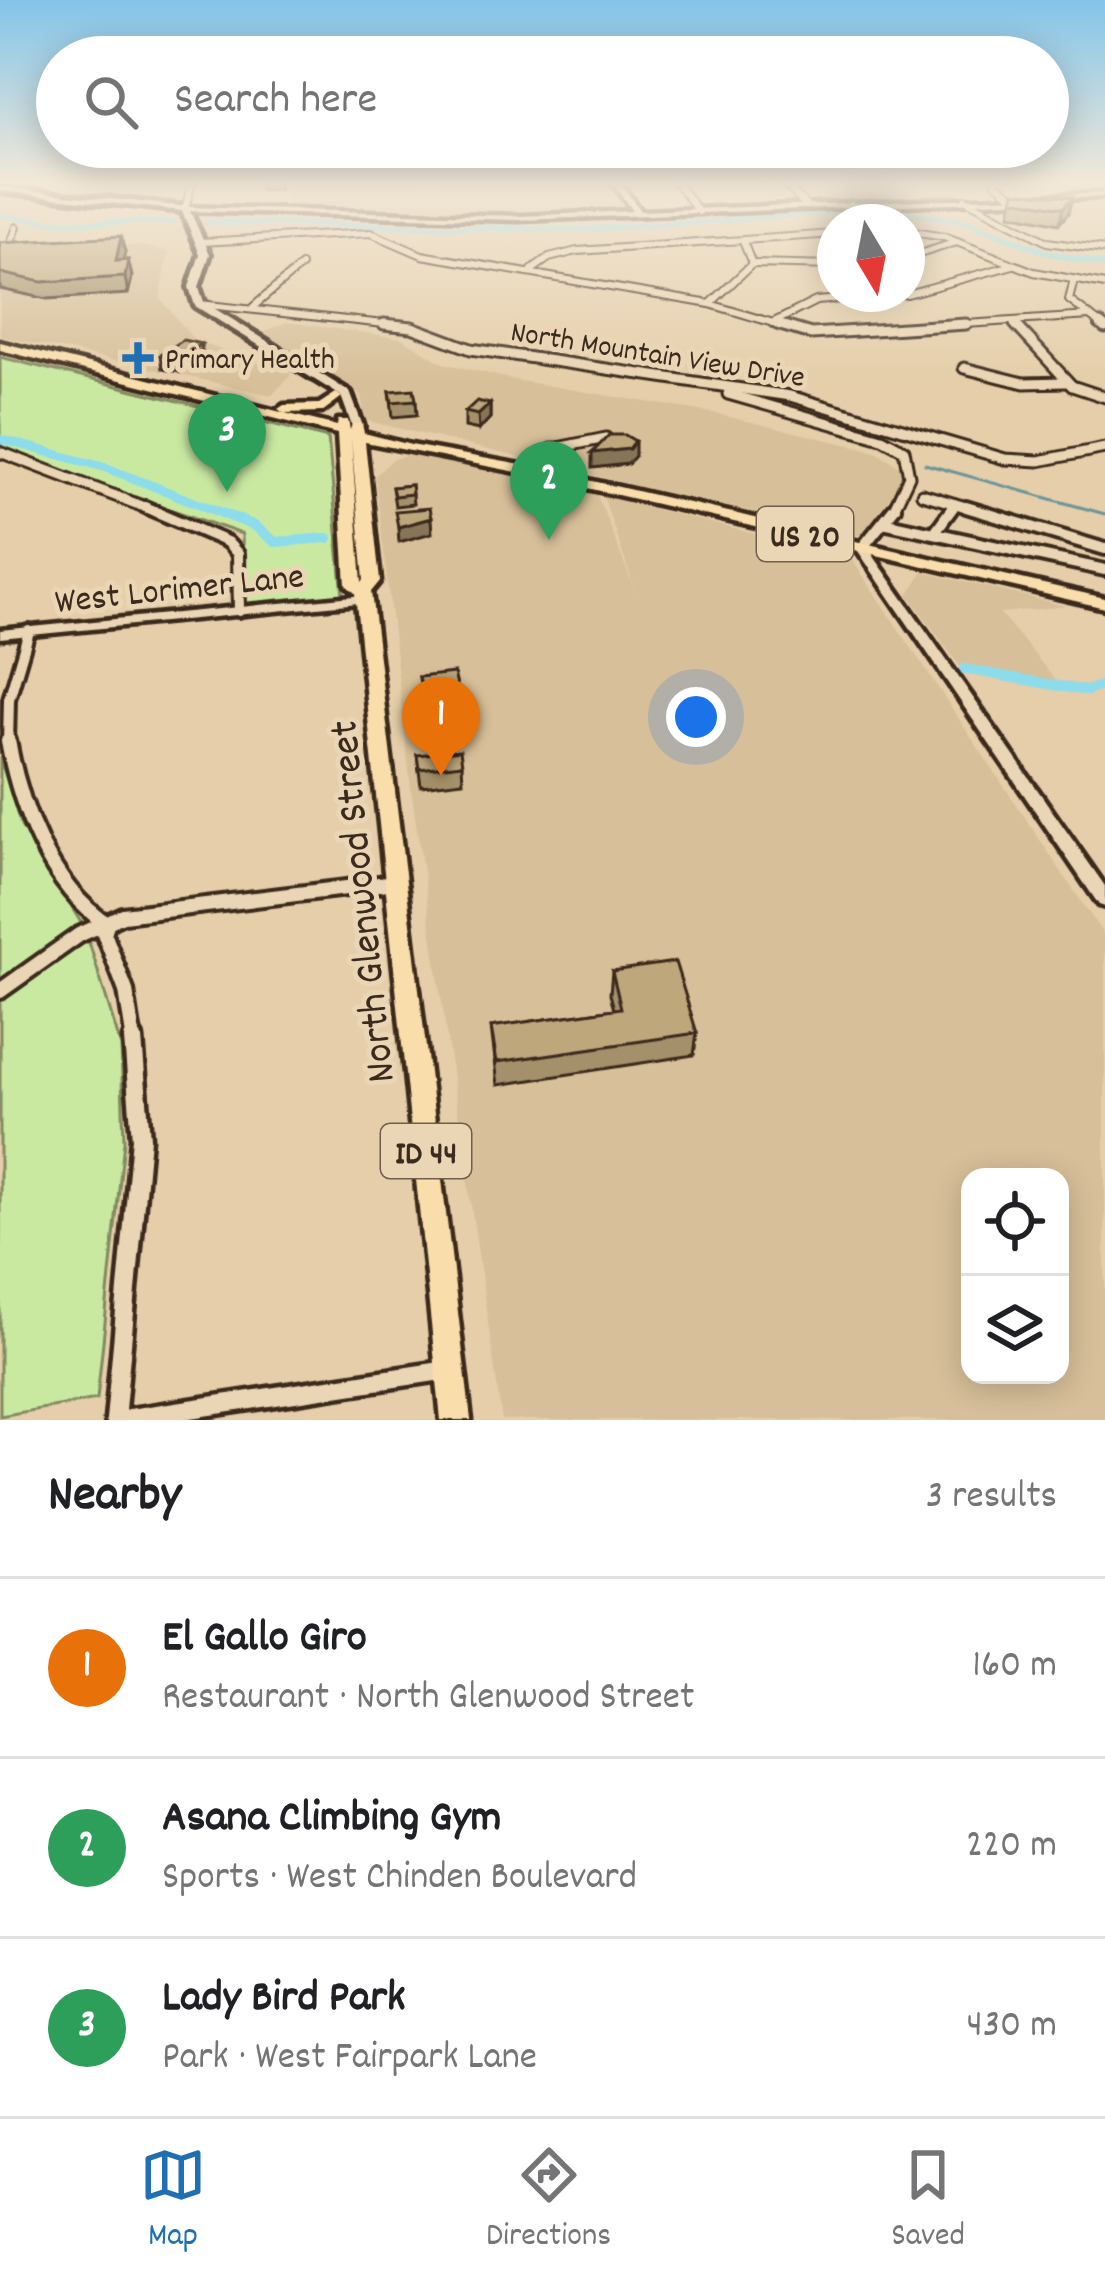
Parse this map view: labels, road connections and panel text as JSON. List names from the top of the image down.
{
  "streets": {
    "main road": ["US 20", "North Glenwood Street", "ID 44"],
    "street": ["North Mountain View Drive", "West Lorimer Lane"]
  },
  "crossings": [
    ["US 20", "North Glenwood Street"],
    ["West Lorimer Lane", "North Glenwood Street"]
  ],
  "places": {
    "health": ["Primary Health"]
  },
  "north": "bottom",
  "page": {
    "search": "Search here",
    "pins": ["3", "2", "1"],
    "heading": ["Nearby", "3 results"],
    "list": [
      {
        "mark": "1",
        "name": "El Gallo Giro",
        "note": "Restaurant · North Glenwood Street",
        "value": "160 m"
      },
      {
        "mark": "2",
        "name": "Asana Climbing Gym",
        "note": "Sports · West Chinden Boulevard",
        "value": "220 m"
      },
      {
        "mark": "3",
        "name": "Lady Bird Park",
        "note": "Park · West Fairpark Lane",
        "value": "430 m"
      }
    ],
    "nav": ["Map", "Directions", "Saved"]
  }
}
